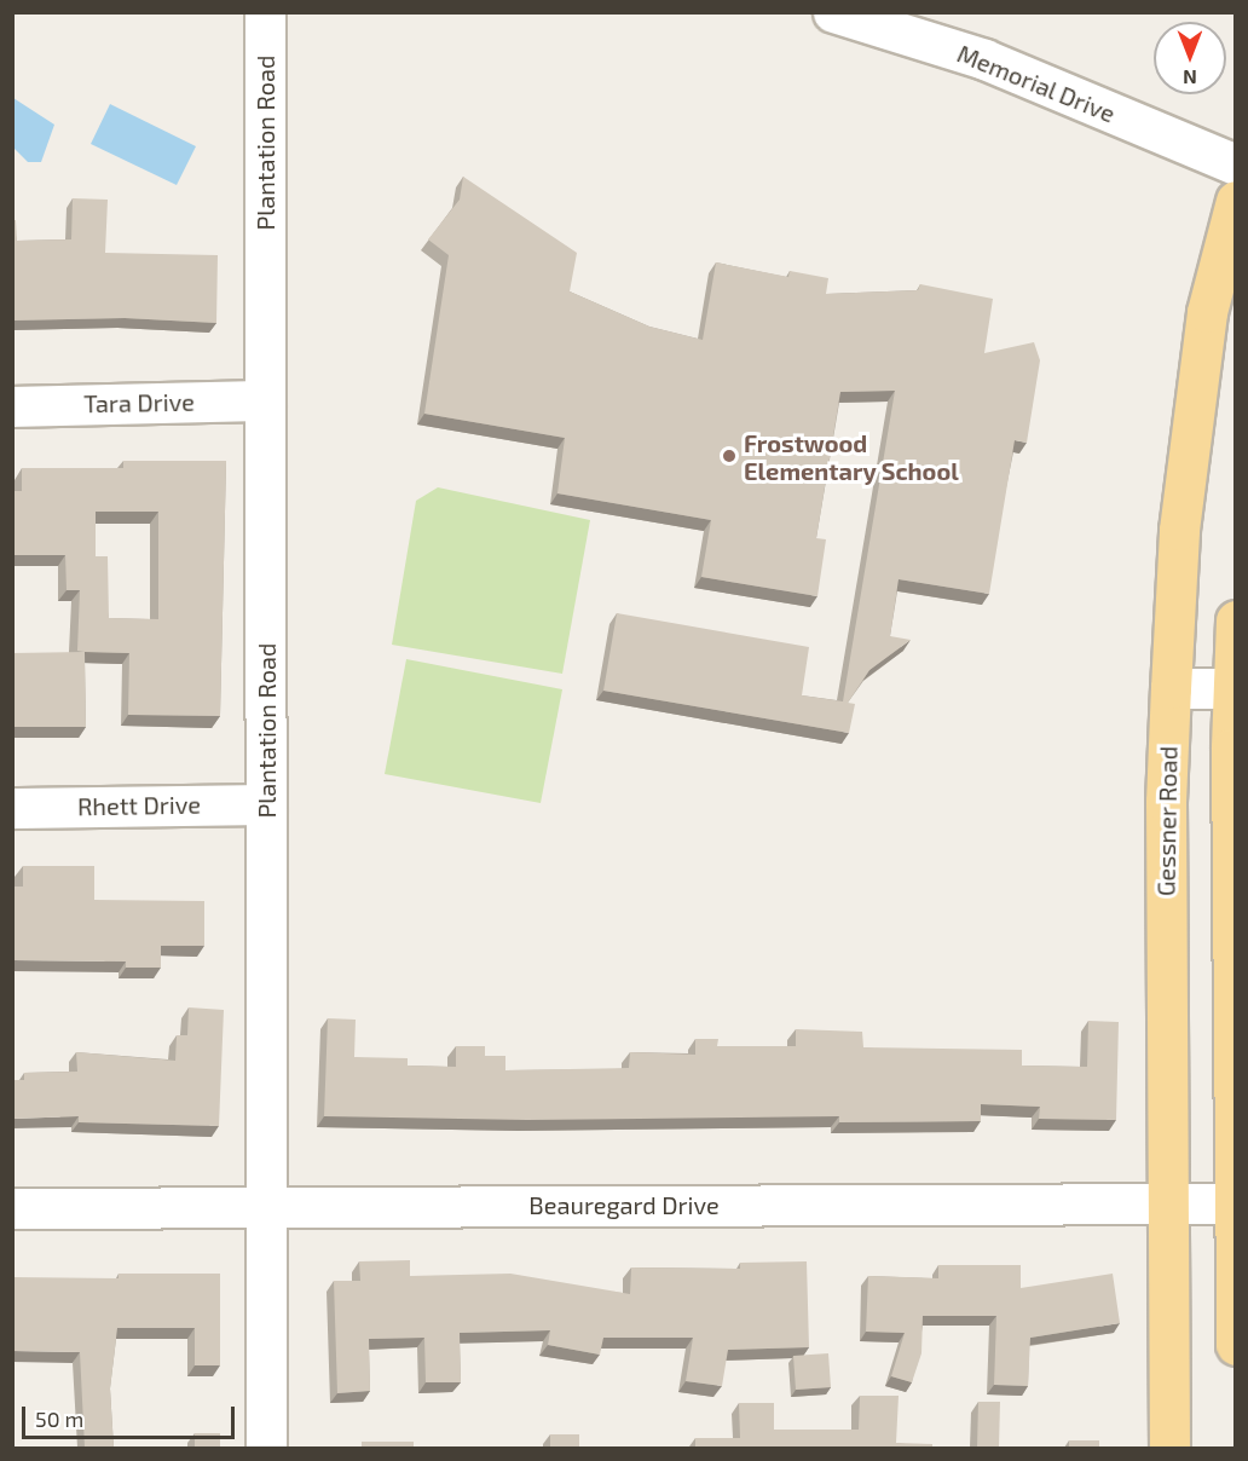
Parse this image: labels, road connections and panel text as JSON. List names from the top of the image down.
{
  "streets": {
    "main road": ["Gessner Road"],
    "street": [
      "Memorial Drive",
      "Plantation Road",
      "Tara Drive",
      "Rhett Drive",
      "Beauregard Drive"
    ]
  },
  "crossings": [
    ["Plantation Road", "Tara Drive"],
    ["Plantation Road", "Rhett Drive"],
    ["Plantation Road", "Beauregard Drive"],
    ["Gessner Road", "Beauregard Drive"]
  ],
  "places": ["Frostwood Elementary School"],
  "scale_bar": "50 m",
  "north": "bottom"
}
